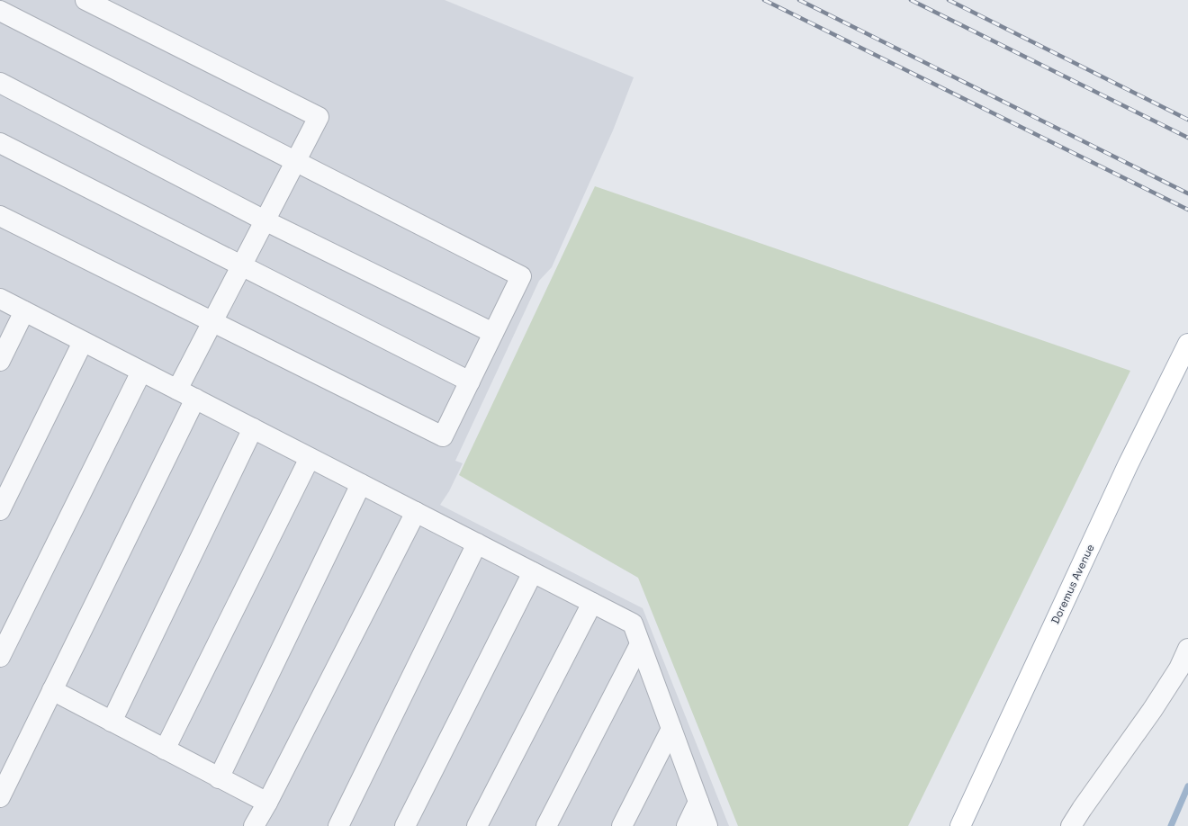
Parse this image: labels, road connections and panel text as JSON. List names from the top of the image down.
{
  "streets": {
    "main road": ["Doremus Avenue"]
  }
}
